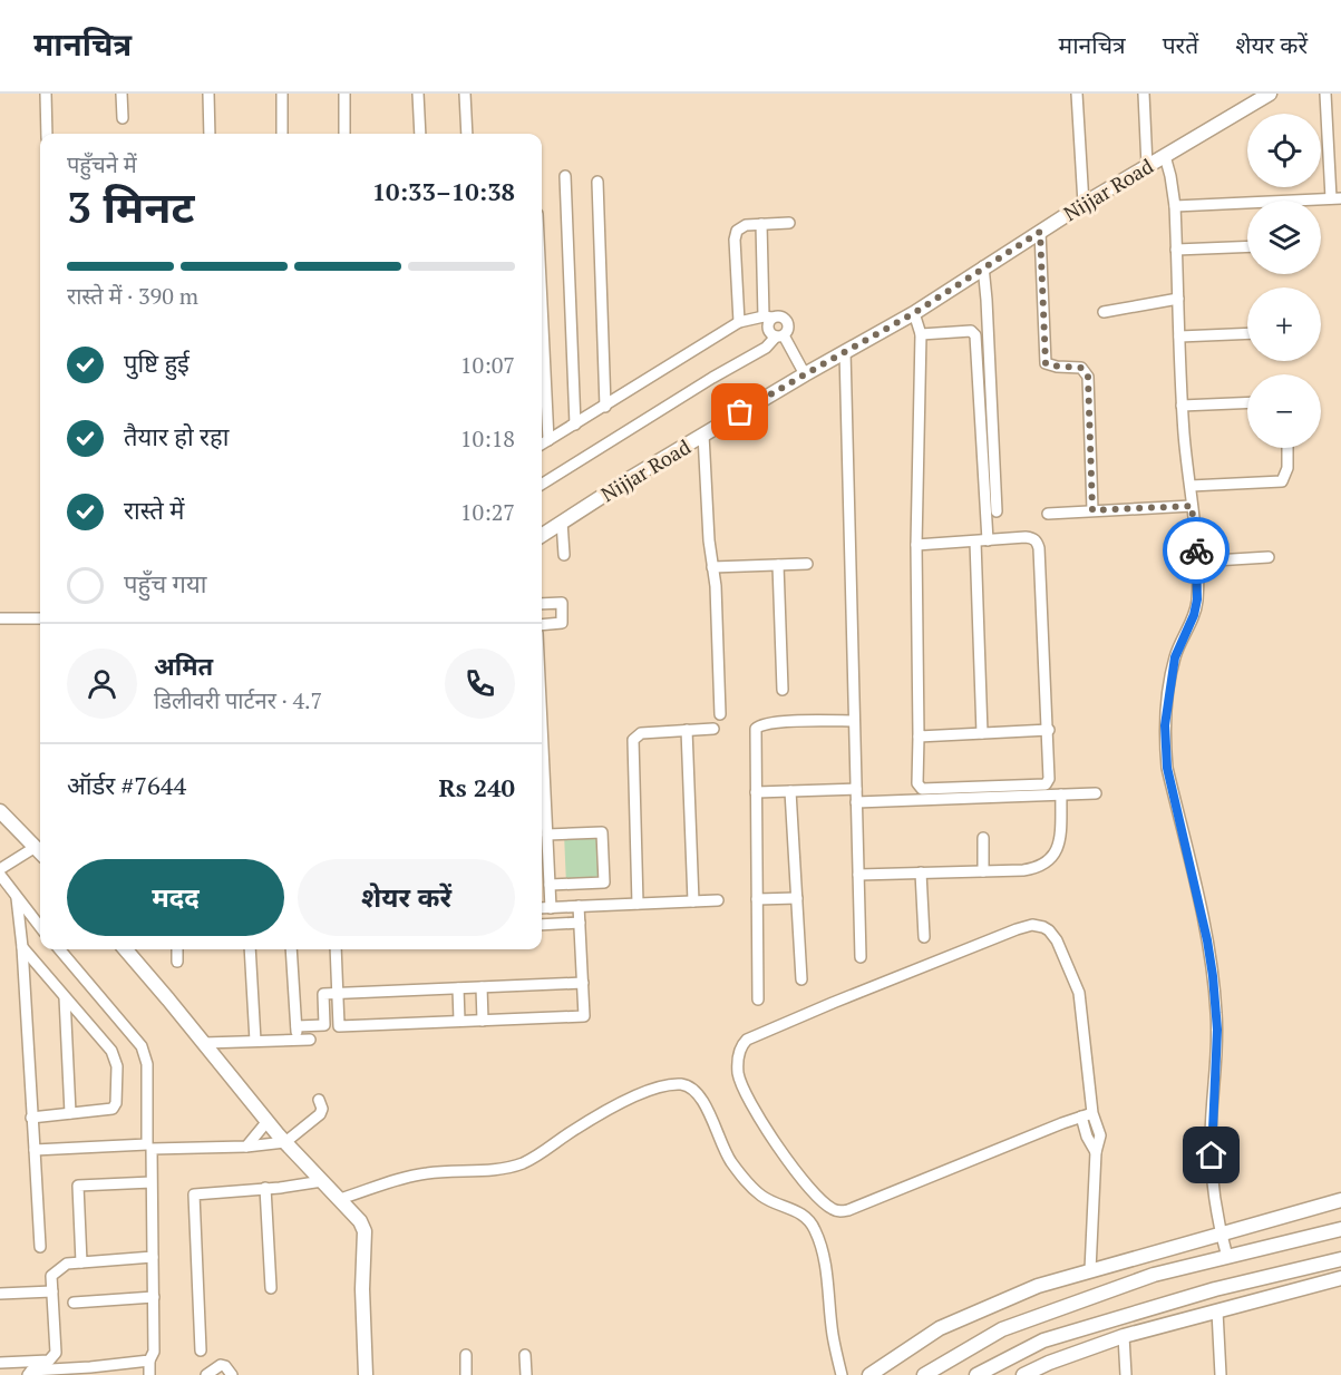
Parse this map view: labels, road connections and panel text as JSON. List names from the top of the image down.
{
  "streets": {
    "street": ["Nijjar Road"]
  },
  "page": {
    "header": "मानचित्र",
    "nav": ["मानचित्र", "परतें", "शेयर करें"],
    "map_buttons": ["+", "−"],
    "heading": ["3 मिनट", "पहुँचने में", "10:33–10:38"],
    "panel": [
      "अमित",
      "डिलीवरी पार्टनर · 4.7",
      "ऑर्डर #7644",
      "Rs 240"
    ],
    "bar": "रास्ते में · 390 m",
    "list": [
      ["पुष्टि हुई", "10:07"],
      ["तैयार हो रहा", "10:18"],
      ["रास्ते में", "10:27"],
      "पहुँच गया"
    ],
    "buttons": ["मदद", "शेयर करें"]
  }
}
